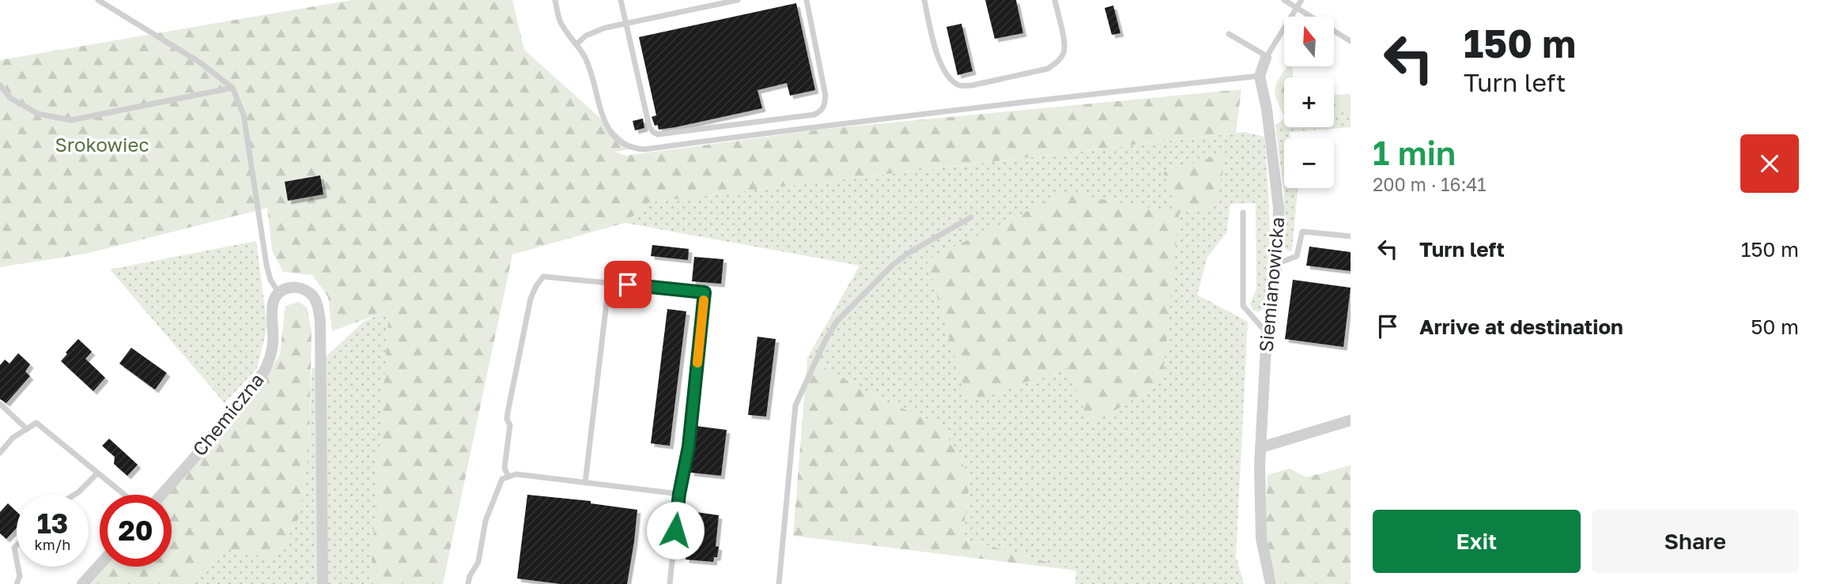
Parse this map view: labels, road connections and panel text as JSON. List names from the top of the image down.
{
  "streets": {
    "street": ["Siemianowicka", "Chemiczna"]
  },
  "parks": ["Srokowiec"],
  "north": "top",
  "page": {
    "turn": ["150 m", "Turn left"],
    "map_buttons": ["+", "−"],
    "heading": ["1 min", "200 m · 16:41"],
    "list": [
      {
        "name": "Turn left",
        "value": "150 m"
      },
      {
        "name": "Arrive at destination",
        "value": "50 m"
      }
    ],
    "speed": "13 km/h",
    "limit": "20",
    "buttons": ["Exit", "Share"]
  }
}
